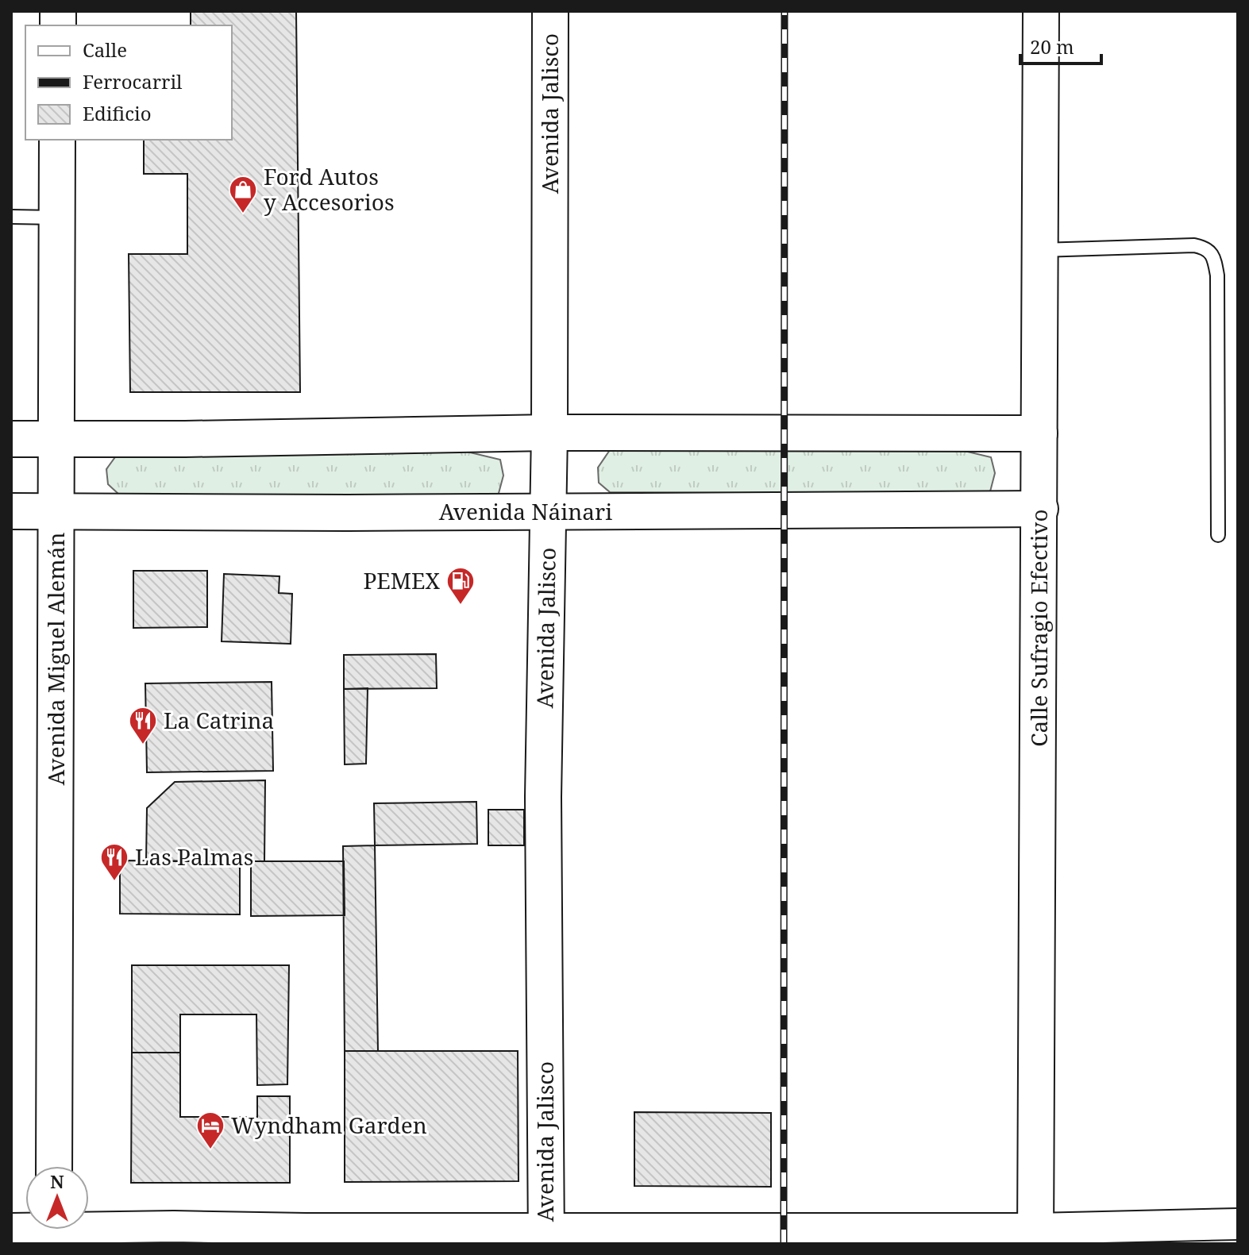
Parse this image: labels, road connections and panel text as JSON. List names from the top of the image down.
{
  "streets": {
    "main road": [
      "Avenida Jalisco",
      "Avenida Náinari",
      "Calle Sufragio Efectivo",
      "Avenida Miguel Alemán"
    ]
  },
  "crossings": [
    ["Avenida Jalisco", "Avenida Náinari"],
    ["Avenida Náinari", "Calle Sufragio Efectivo"],
    ["Avenida Náinari", "Avenida Miguel Alemán"]
  ],
  "places": {
    "shop": ["Ford Autos y Accesorios"],
    "fuel station": ["PEMEX"],
    "restaurant": ["La Catrina", "Las Palmas"],
    "hotel": ["Wyndham Garden"]
  },
  "legend": ["Calle", "Ferrocarril", "Edificio"],
  "scale_bar": "20 m",
  "north": "top"
}
